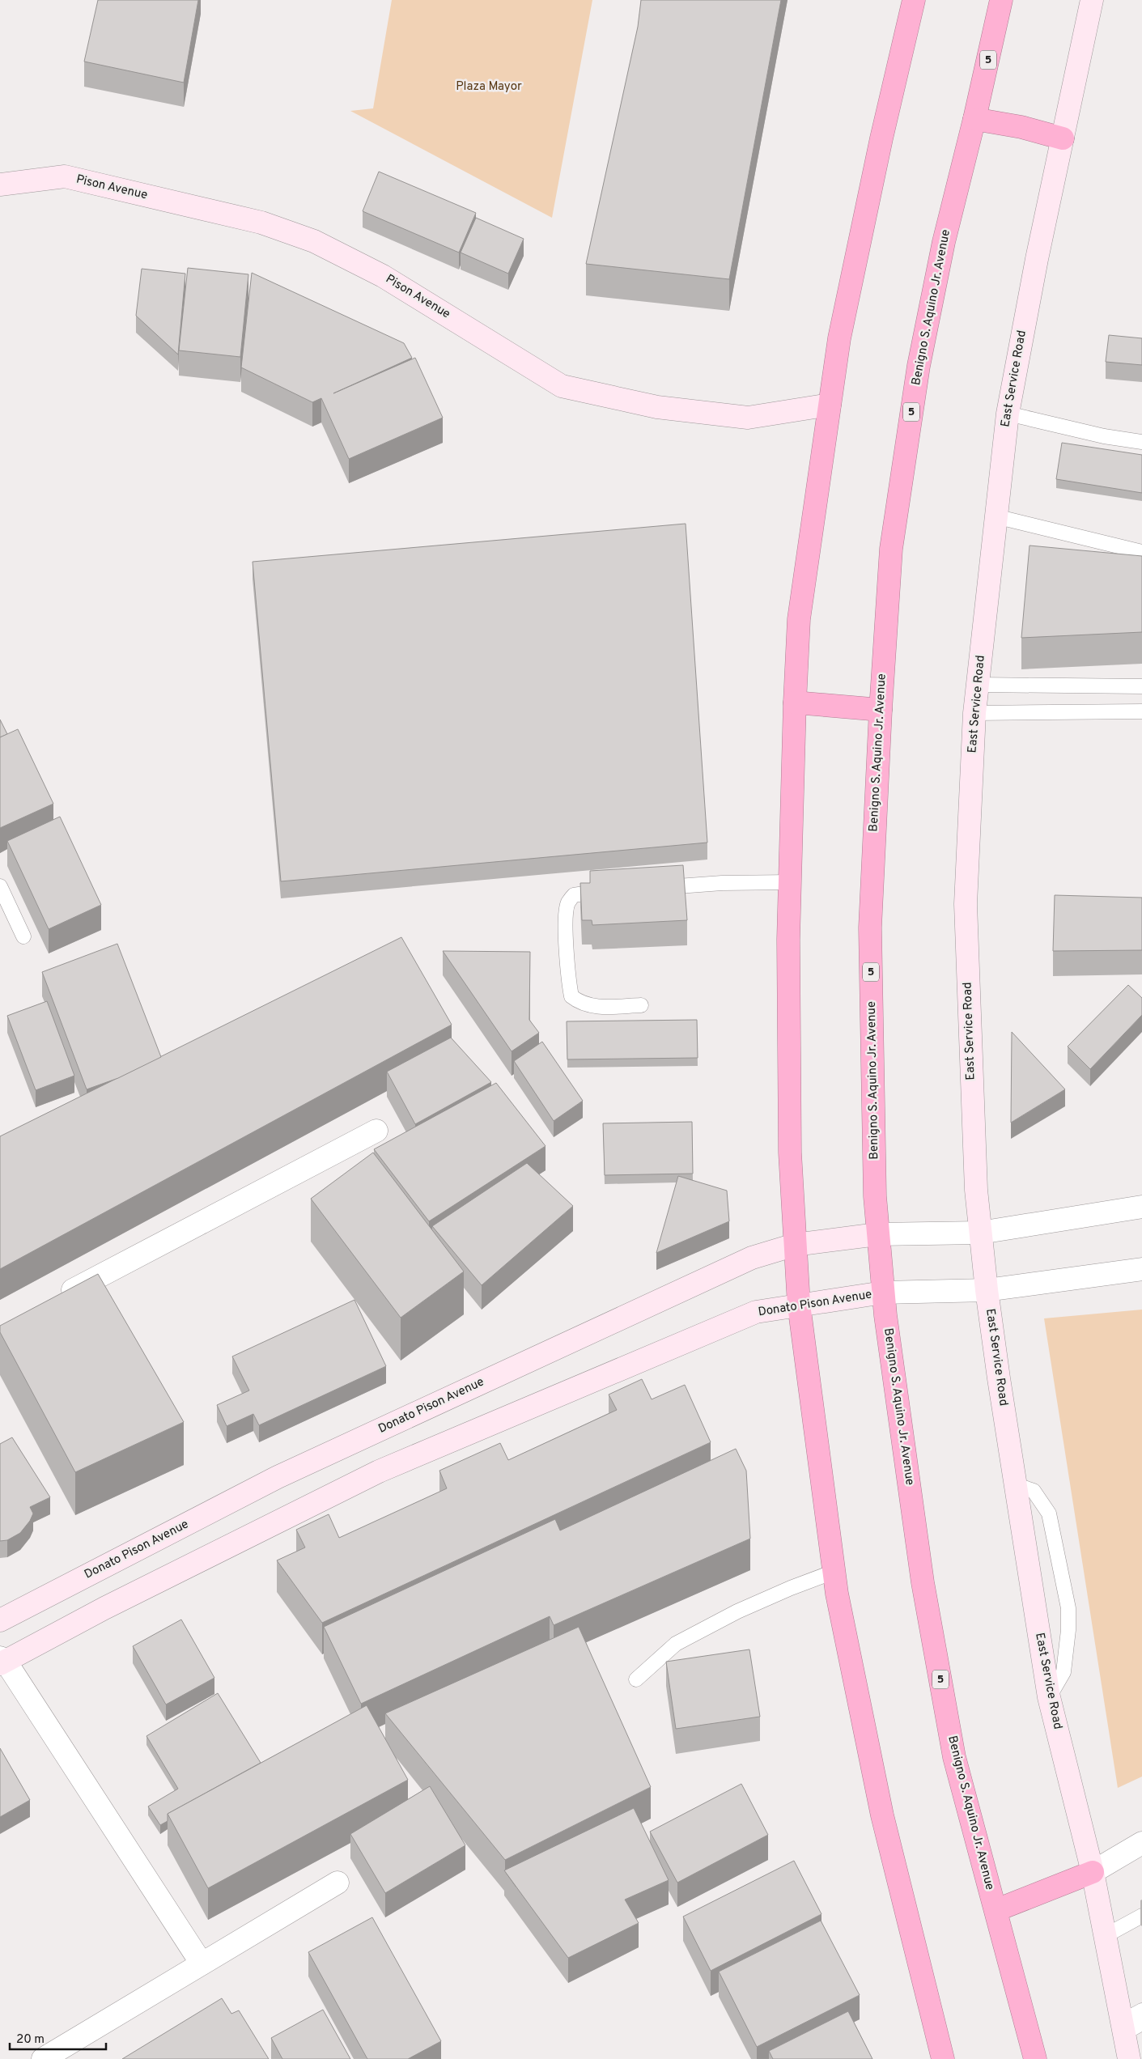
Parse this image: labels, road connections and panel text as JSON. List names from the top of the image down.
{
  "streets": {
    "highway": ["5", "Benigno S. Aquino Jr. Avenue"],
    "street": ["Pison Avenue", "East Service Road", "Donato Pison Avenue"]
  },
  "crossings": [
    ["Benigno S. Aquino Jr. Avenue", "Donato Pison Avenue"]
  ],
  "parks": ["Plaza Mayor"],
  "scale_bar": "20 m"
}
